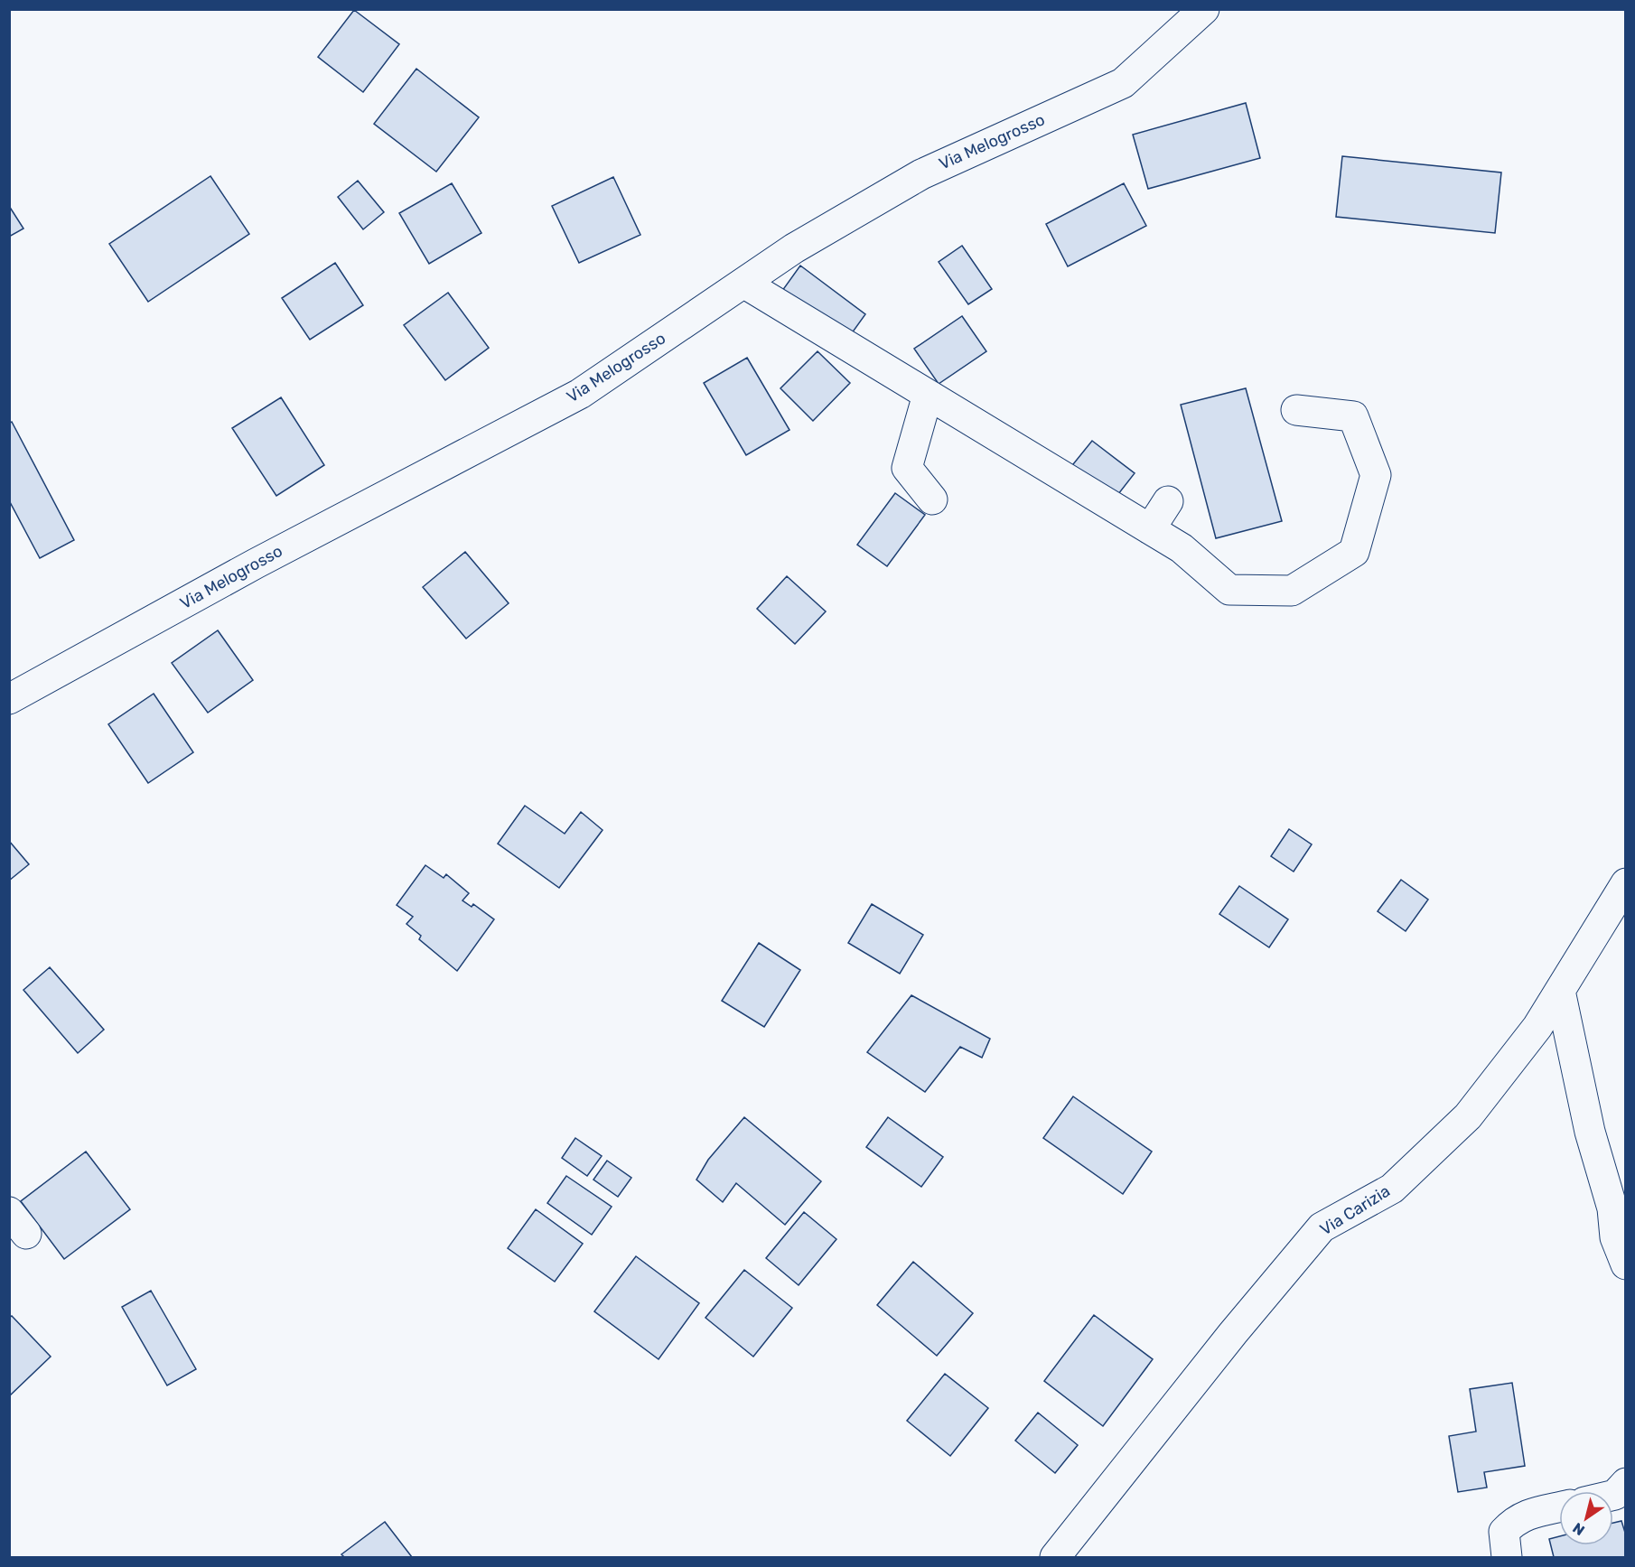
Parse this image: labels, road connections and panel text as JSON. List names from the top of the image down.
{
  "streets": {
    "street": ["Via Melogrosso", "Via Carizia"]
  },
  "north": "bottom left"
}
